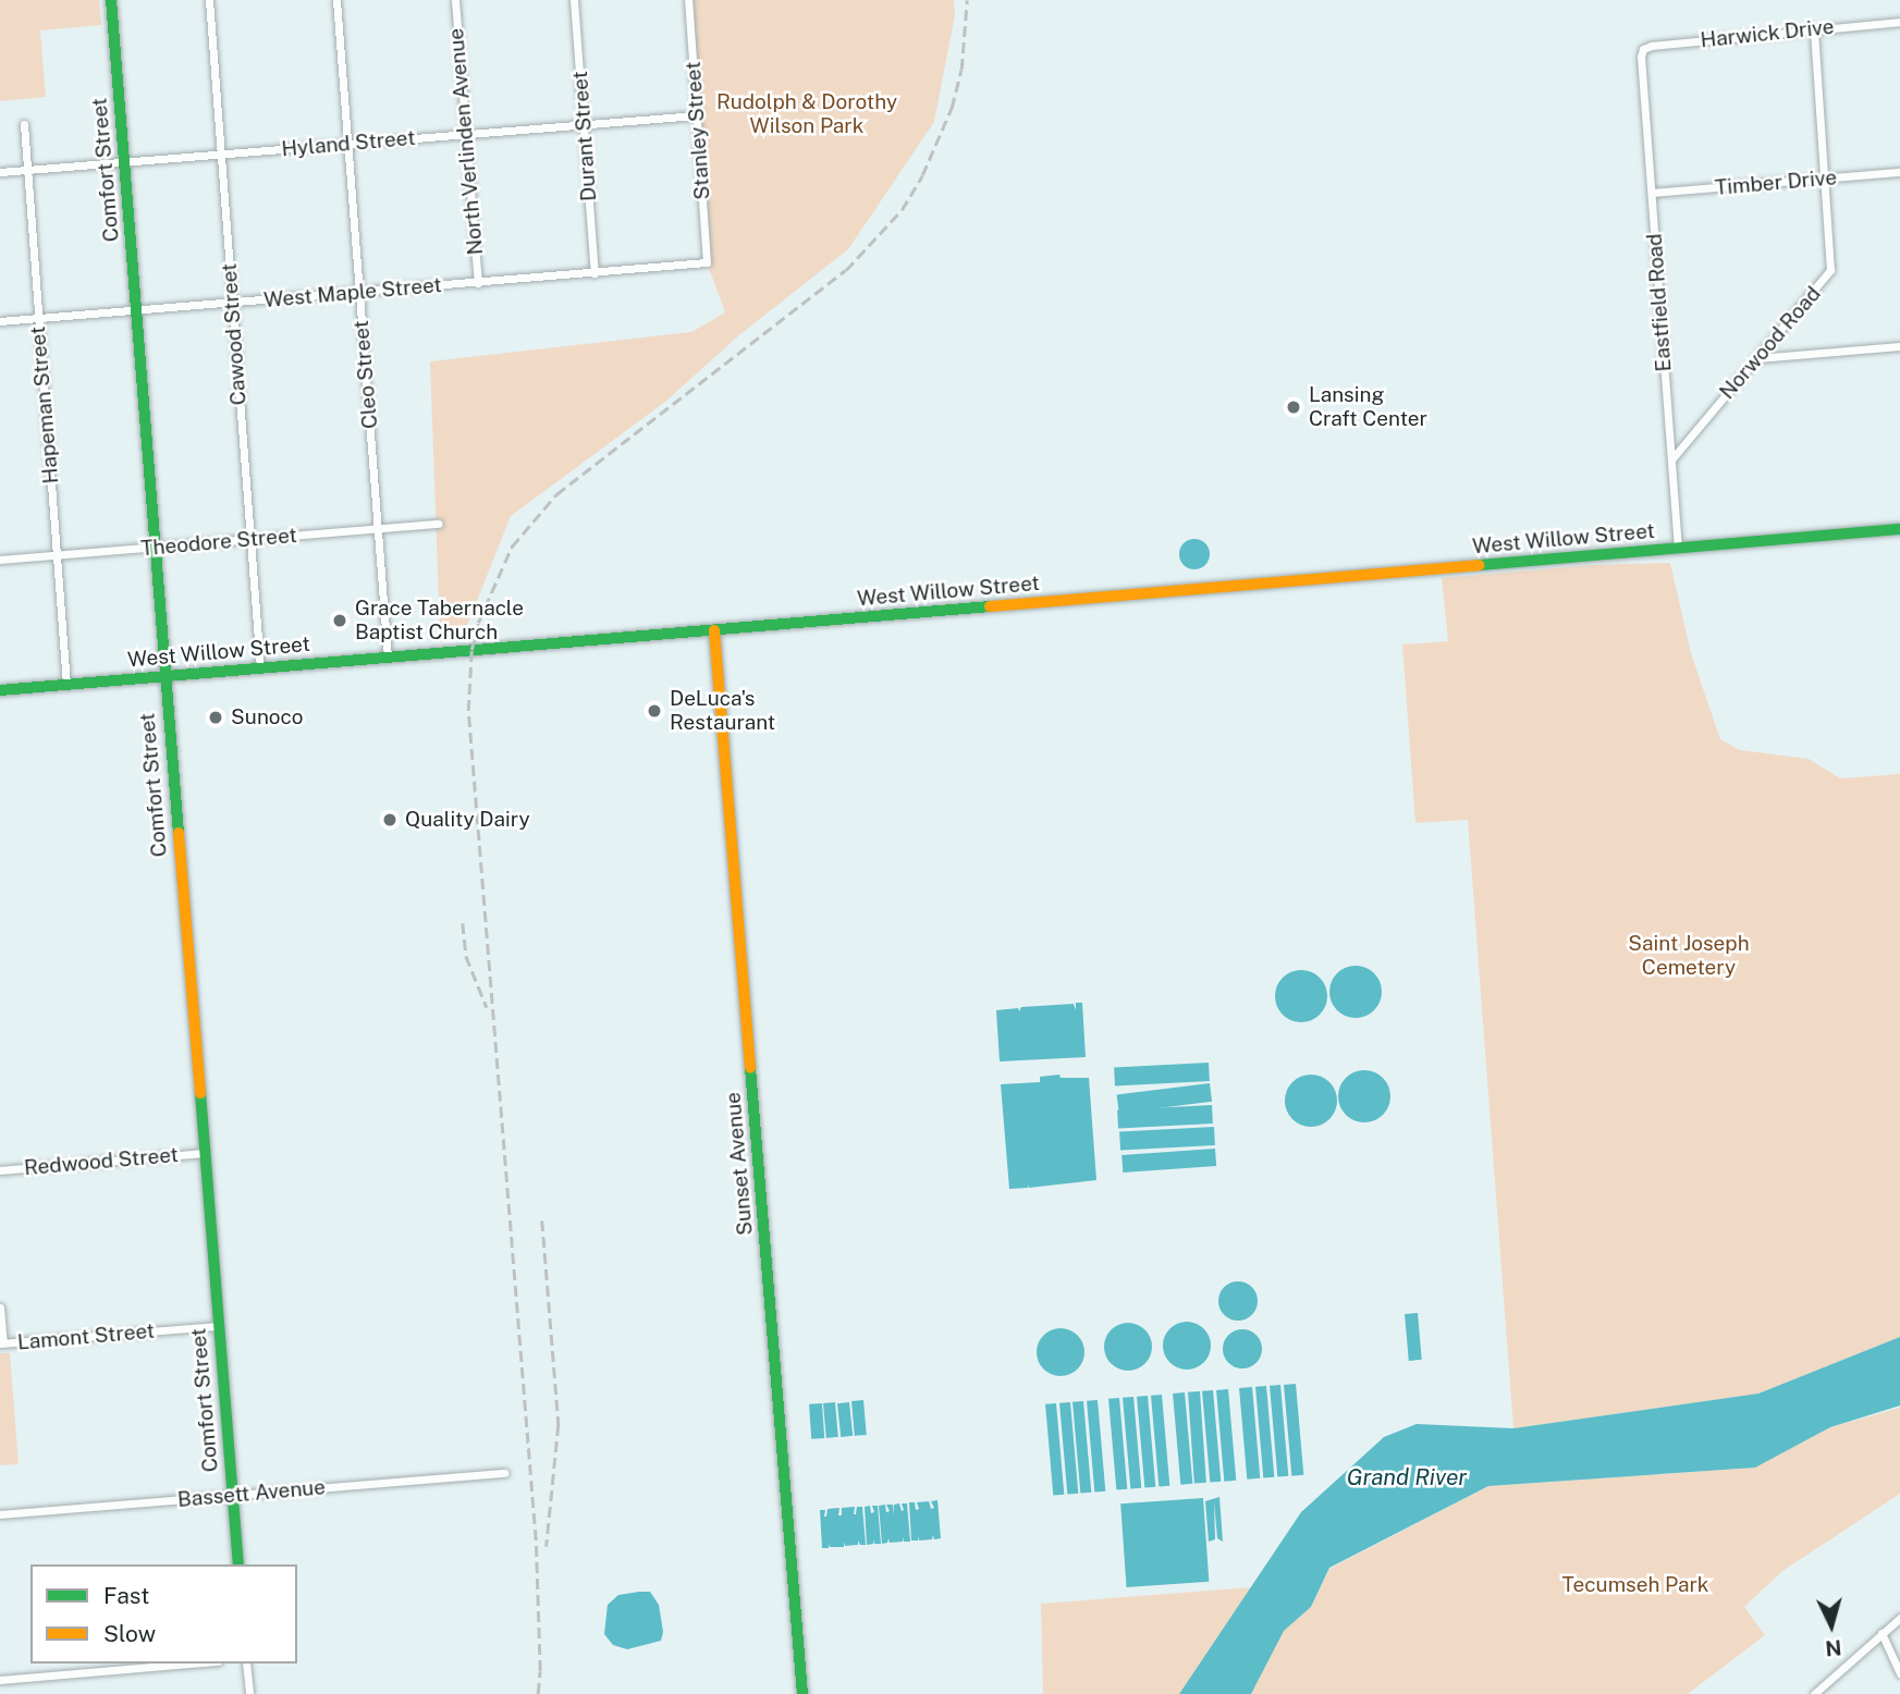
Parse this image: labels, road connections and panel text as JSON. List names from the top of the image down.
{
  "streets": {
    "street": [
      "Harwick Drive",
      "Stanley Street",
      "Durant Street",
      "North Verlinden Avenue",
      "Hyland Street",
      "Comfort Street",
      "Timber Drive",
      "West Maple Street",
      "Eastfield Road",
      "Cawood Street",
      "Norwood Road",
      "Cleo Street",
      "Hapeman Street",
      "West Willow Street",
      "Theodore Street",
      "Redwood Street",
      "Sunset Avenue",
      "Lamont Street",
      "Bassett Avenue"
    ]
  },
  "crossings": [
    ["Harwick Drive", "Eastfield Road"],
    ["Harwick Drive", "Norwood Road"],
    ["Stanley Street", "Hyland Street"],
    ["Stanley Street", "West Maple Street"],
    ["Durant Street", "Hyland Street"],
    ["Durant Street", "West Maple Street"],
    ["North Verlinden Avenue", "Hyland Street"],
    ["North Verlinden Avenue", "West Maple Street"],
    ["Hyland Street", "Comfort Street"],
    ["Hyland Street", "Cawood Street"],
    ["Hyland Street", "Cleo Street"],
    ["Hyland Street", "Hapeman Street"],
    ["Comfort Street", "West Maple Street"],
    ["Comfort Street", "West Willow Street"],
    ["Comfort Street", "Theodore Street"],
    ["Comfort Street", "Redwood Street"],
    ["Comfort Street", "Lamont Street"],
    ["Comfort Street", "Bassett Avenue"],
    ["Timber Drive", "Eastfield Road"],
    ["Timber Drive", "Norwood Road"],
    ["West Maple Street", "Cawood Street"],
    ["West Maple Street", "Cleo Street"],
    ["West Maple Street", "Hapeman Street"],
    ["Eastfield Road", "Norwood Road"],
    ["Eastfield Road", "West Willow Street"],
    ["Cawood Street", "West Willow Street"],
    ["Cawood Street", "Theodore Street"],
    ["Cleo Street", "West Willow Street"],
    ["Cleo Street", "Theodore Street"],
    ["Hapeman Street", "West Willow Street"],
    ["Hapeman Street", "Theodore Street"],
    ["West Willow Street", "Sunset Avenue"]
  ],
  "water": ["Grand River"],
  "parks": ["Rudolph & Dorothy Wilson Park", "Saint Joseph Cemetery", "Tecumseh Park"],
  "places": [
    "Lansing Craft Center",
    "Grace Tabernacle Baptist Church",
    "DeLuca's Restaurant",
    "Sunoco",
    "Quality Dairy"
  ],
  "legend": ["Fast", "Slow"],
  "north": "bottom"
}
